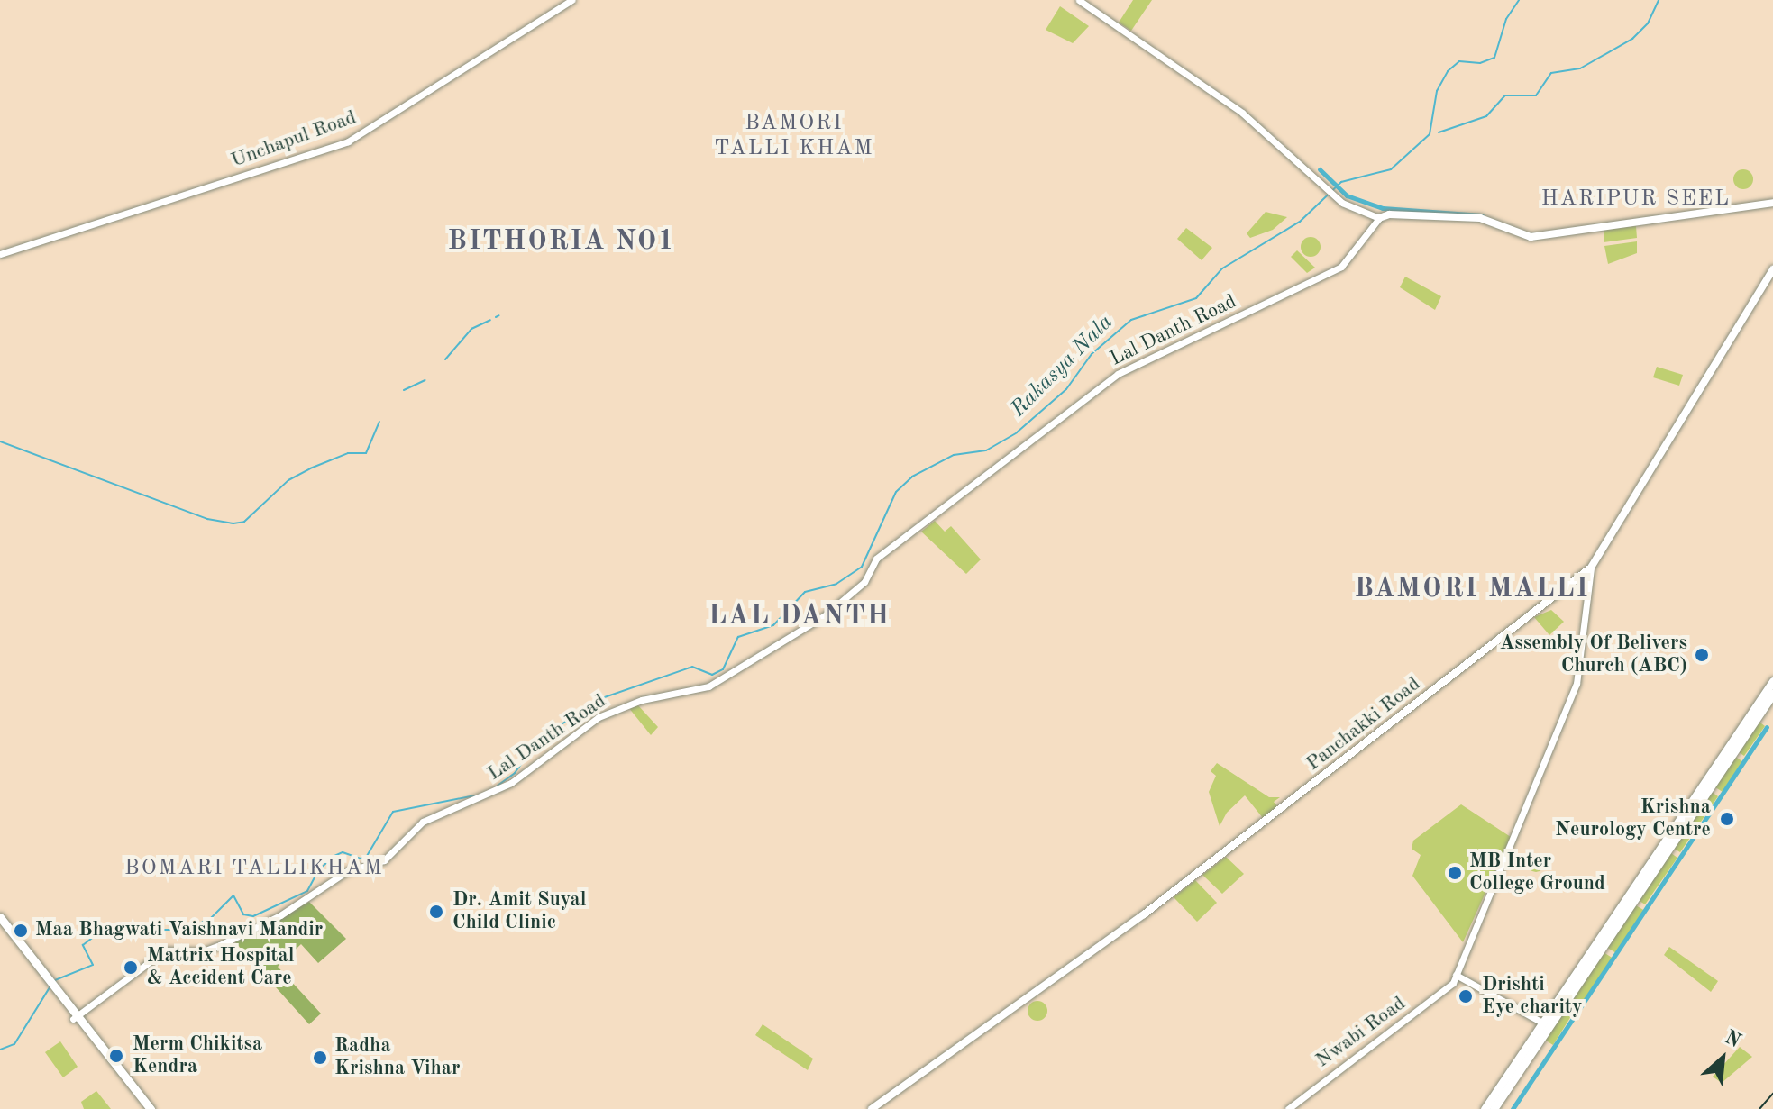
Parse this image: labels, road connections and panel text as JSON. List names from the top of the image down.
{
  "streets": {
    "main road": ["Panchakki Road"],
    "street": ["Unchapul Road", "Lal Danth Road", "Nwabi Road"]
  },
  "districts": [
    "BAMORI TALLI KHAM",
    "HARIPUR SEEL",
    "BITHORIA NO1",
    "BAMORI MALLI",
    "LAL DANTH",
    "BOMARI TALLIKHAM"
  ],
  "water": ["Rakasya Nala"],
  "places": [
    "Assembly Of Belivers Church (ABC)",
    "Krishna Neurology Centre",
    "MB Inter College Ground",
    "Dr. Amit Suyal Child Clinic",
    "Maa Bhagwati Vaishnavi Mandir",
    "Mattrix Hospital & Accident Care",
    "Drishti Eye charity",
    "Merm Chikitsa Kendra",
    "Radha Krishna Vihar"
  ],
  "north": "top right"
}
